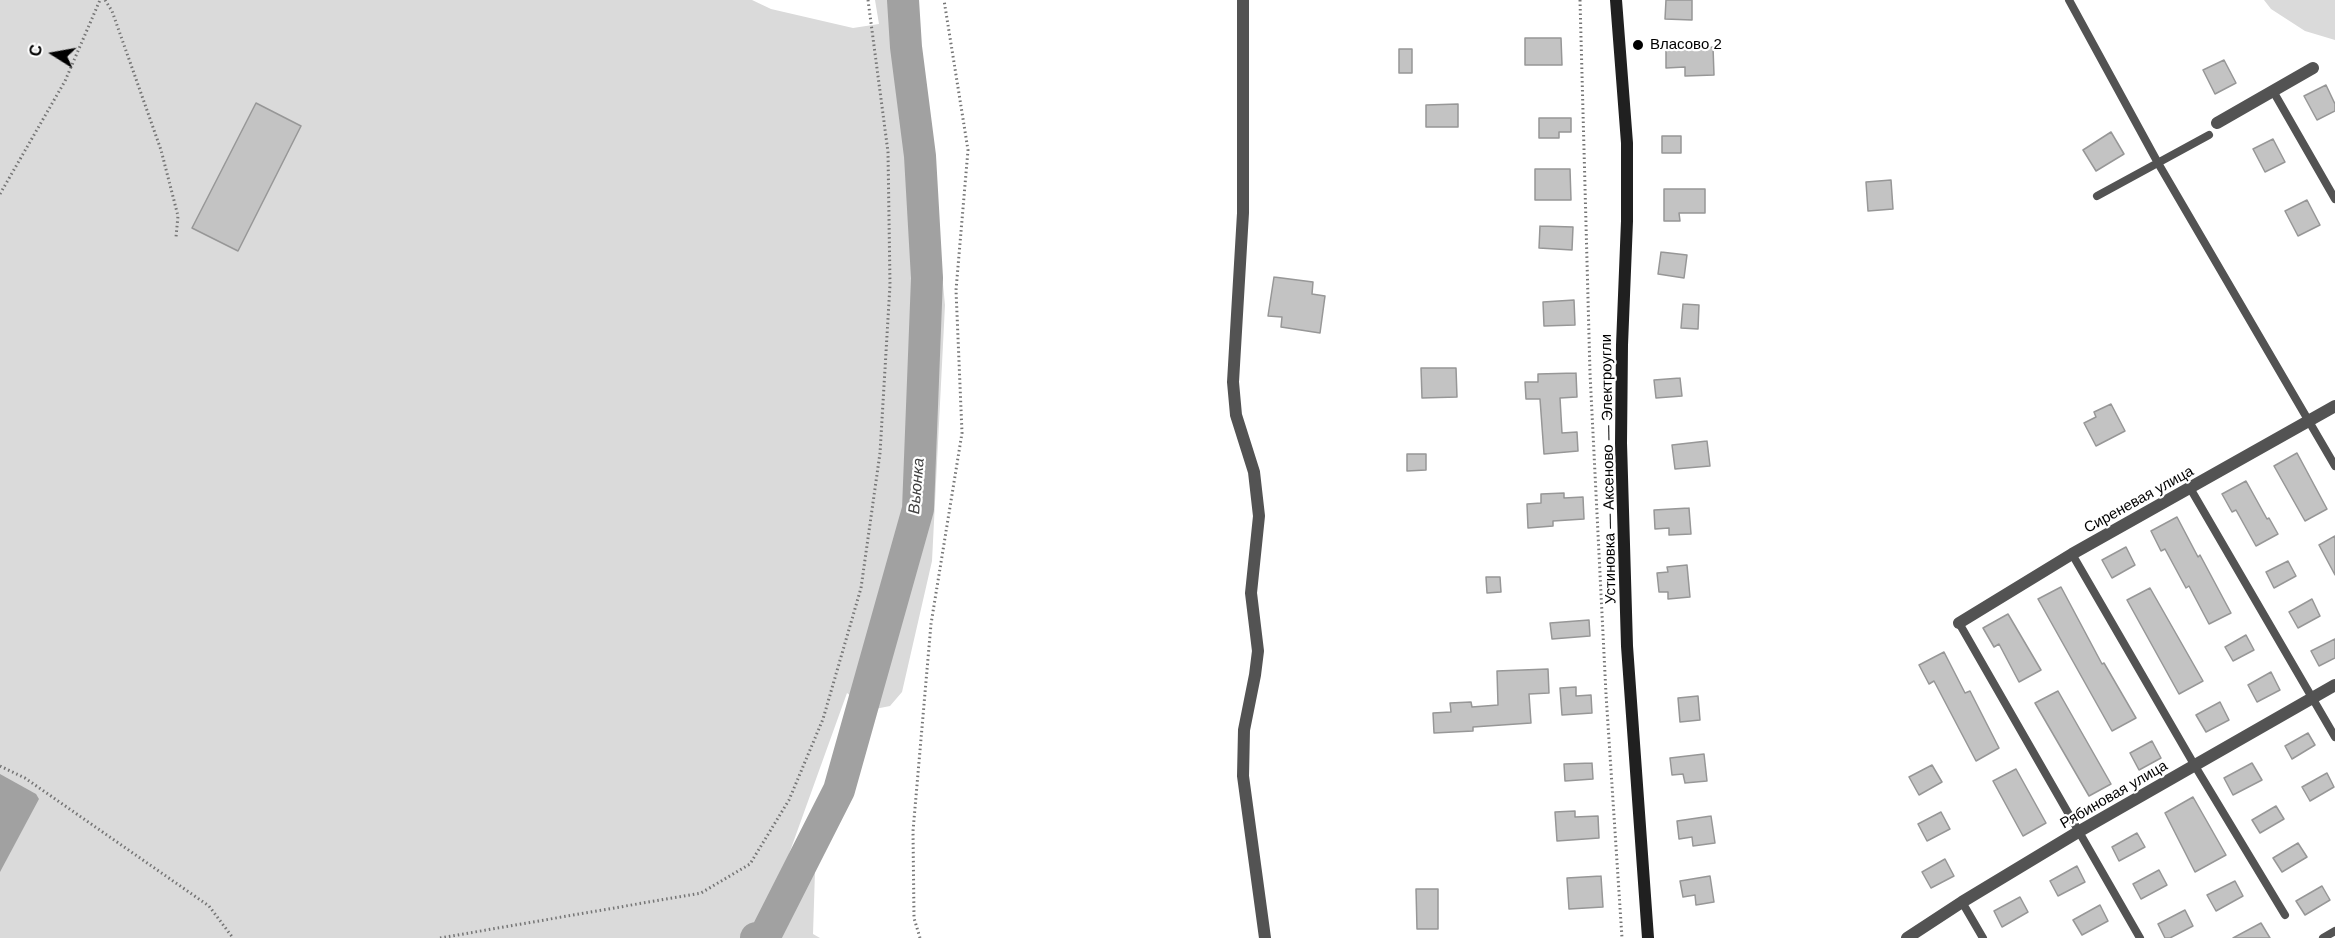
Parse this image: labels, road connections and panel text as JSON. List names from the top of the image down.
{
  "streets": {
    "main road": ["Устиновка — Аксеново — Электроугли"],
    "street": ["Сиреневая улица", "Рябиновая улица"]
  },
  "water": ["Вьюнка"],
  "places": ["Власово 2"],
  "north": "left"
}
